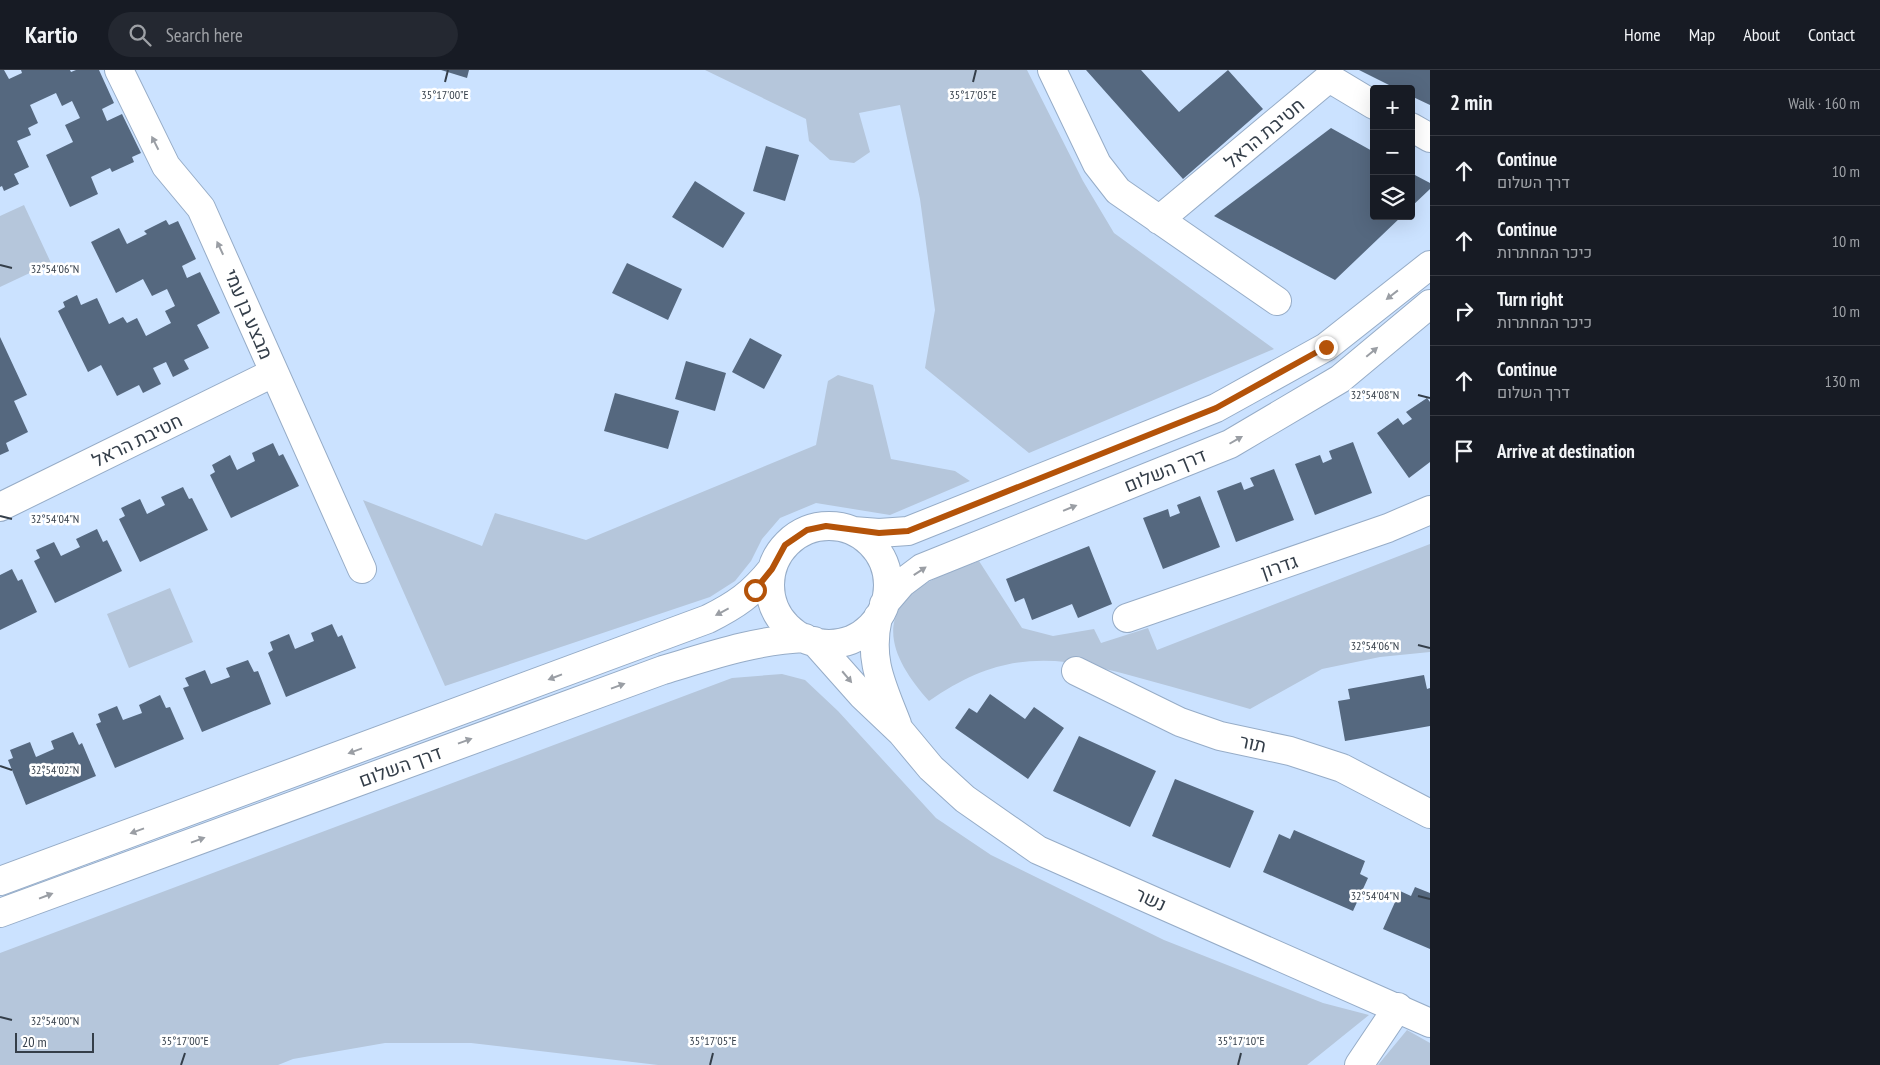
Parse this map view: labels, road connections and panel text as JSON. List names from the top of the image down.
{
  "streets": {
    "street": [
      "חטיבת הראל",
      "מבצע בן עמי",
      "דרך השלום",
      "גדרון",
      "תור",
      "נשר"
    ]
  },
  "crossings": [
    ["חטיבת הראל", "מבצע בן עמי"],
    ["דרך השלום", "נשר"]
  ],
  "one_way": ["מבצע בן עמי"],
  "scale_bar": "20 m",
  "page": {
    "header": "Kartio",
    "search": "Search here",
    "nav": [
      "Home",
      "Map",
      "About",
      "Contact"
    ],
    "heading": ["2 min", "Walk · 160 m"],
    "map_buttons": ["+", "−"],
    "list": [
      ["Continue", "דרך השלום", "10 m"],
      ["Continue", "כיכר המחתרות", "10 m"],
      ["Turn right", "כיכר המחתרות", "10 m"],
      ["Continue", "דרך השלום", "130 m"],
      "Arrive at destination"
    ],
    "scale": "20 m"
  },
  "coordinates": [
    "35°17'00\"E",
    "35°17'05\"E",
    "32°54'06\"N",
    "32°54'08\"N",
    "32°54'04\"N",
    "32°54'02\"N",
    "32°54'00\"N",
    "35°17'10\"E"
  ]
}
